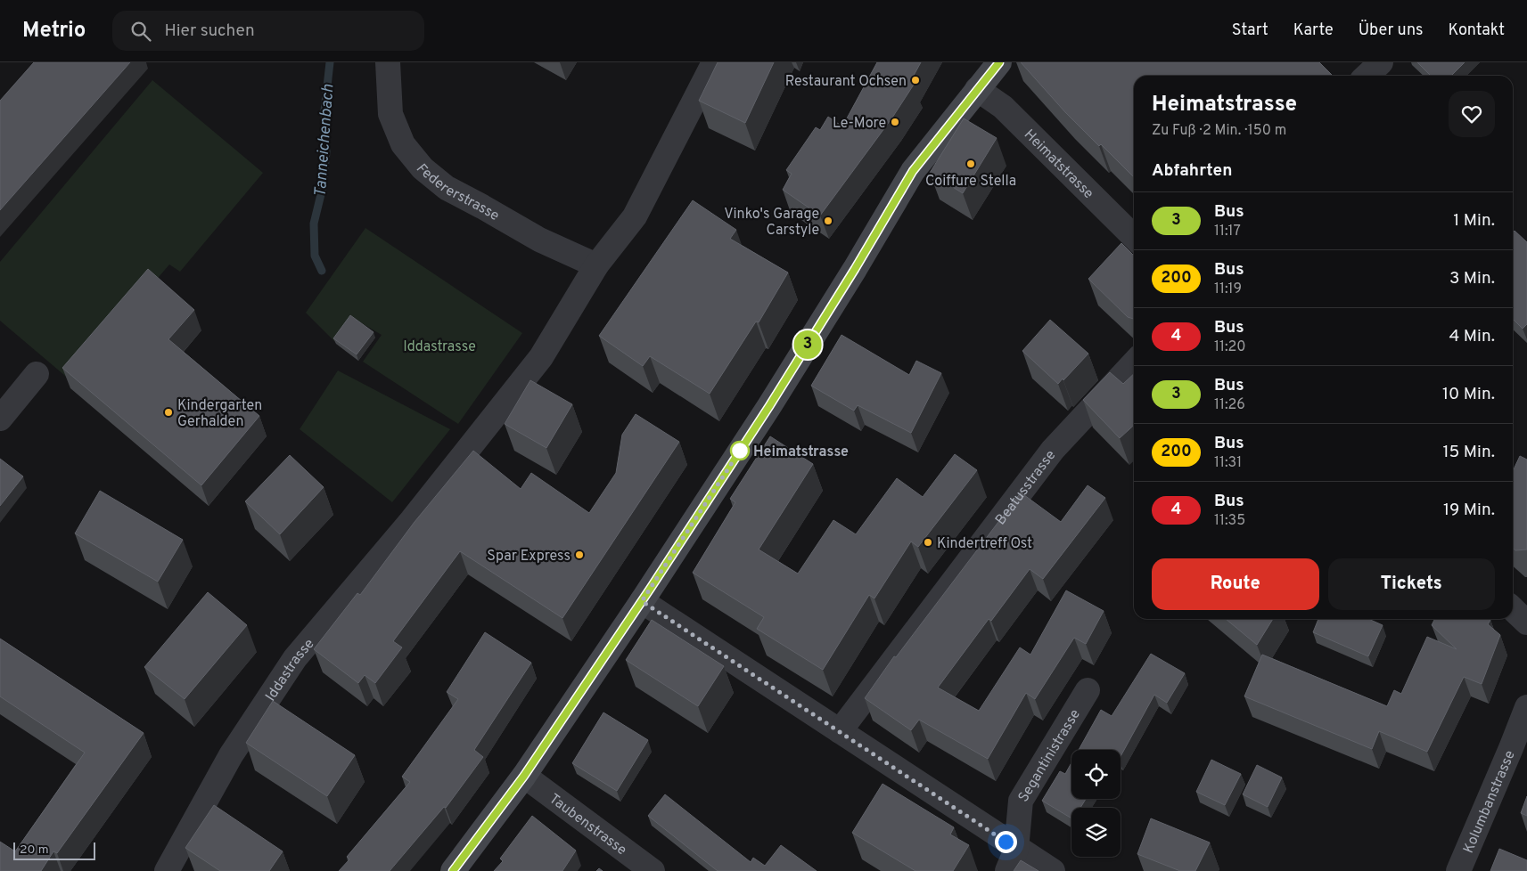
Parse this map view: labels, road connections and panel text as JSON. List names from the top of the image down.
{
  "streets": {
    "street": [
      "Heimatstrasse",
      "Federerstrasse",
      "Beatusstrasse",
      "Iddastrasse",
      "Segantinistrasse",
      "Kolumbanstrasse",
      "Taubenstrasse"
    ]
  },
  "crossings": [
    ["Federerstrasse", "Iddastrasse"]
  ],
  "water": ["Tanneichenbach"],
  "parks": ["Iddastrasse"],
  "places": [
    "Restaurant Ochsen",
    "Le-More",
    "Coiffure Stella",
    "Vinko's Garage Carstyle",
    "Kindergarten Gerhalden",
    "Heimatstrasse",
    "Kindertreff Ost",
    "Spar Express"
  ],
  "lines": ["bus line 3"],
  "scale_bar": "20 m",
  "page": {
    "header": "Metrio",
    "search": "Hier suchen",
    "nav": [
      "Start",
      "Karte",
      "Über uns",
      "Kontakt"
    ],
    "on_map": "3",
    "heading": [
      ["Heimatstrasse", "Zu Fuß · 2 Min. · 150 m"],
      "Abfahrten"
    ],
    "list": [
      {
        "mark": "3",
        "name": "Bus",
        "note": "11:17",
        "value": "1 Min."
      },
      {
        "mark": "200",
        "name": "Bus",
        "note": "11:19",
        "value": "3 Min."
      },
      {
        "mark": "4",
        "name": "Bus",
        "note": "11:20",
        "value": "4 Min."
      },
      {
        "mark": "3",
        "name": "Bus",
        "note": "11:26",
        "value": "10 Min."
      },
      {
        "mark": "200",
        "name": "Bus",
        "note": "11:31",
        "value": "15 Min."
      },
      {
        "mark": "4",
        "name": "Bus",
        "note": "11:35",
        "value": "19 Min."
      }
    ],
    "buttons": ["Route", "Tickets"],
    "scale": "20 m"
  }
}
